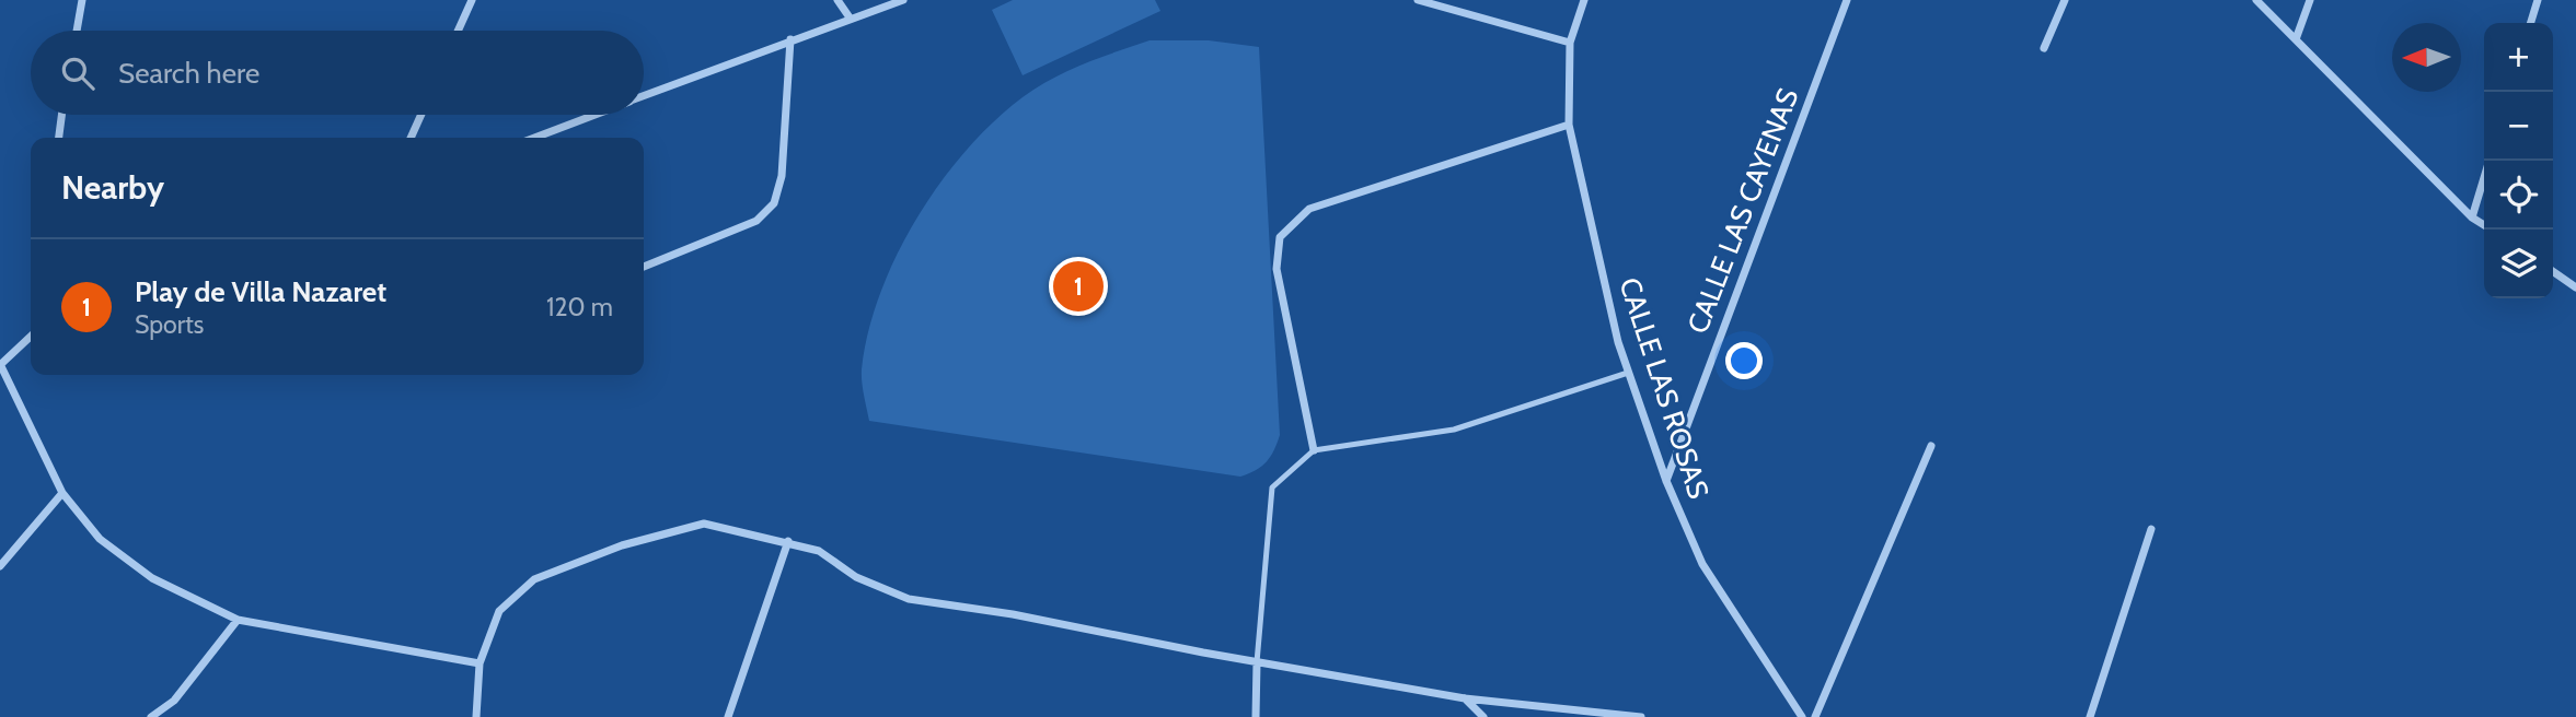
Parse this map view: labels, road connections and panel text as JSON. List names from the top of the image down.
{
  "streets": {
    "street": ["CALLE LAS CAYENAS", "CALLE LAS ROSAS"]
  },
  "crossings": [
    ["CALLE LAS CAYENAS", "CALLE LAS ROSAS"]
  ],
  "north": "left",
  "page": {
    "map_buttons": ["+", "−"],
    "search": "Search here",
    "heading": "Nearby",
    "list": [
      {
        "mark": "1",
        "name": "Play de Villa Nazaret",
        "note": "Sports",
        "value": "120 m"
      }
    ],
    "pins": "1"
  }
}
